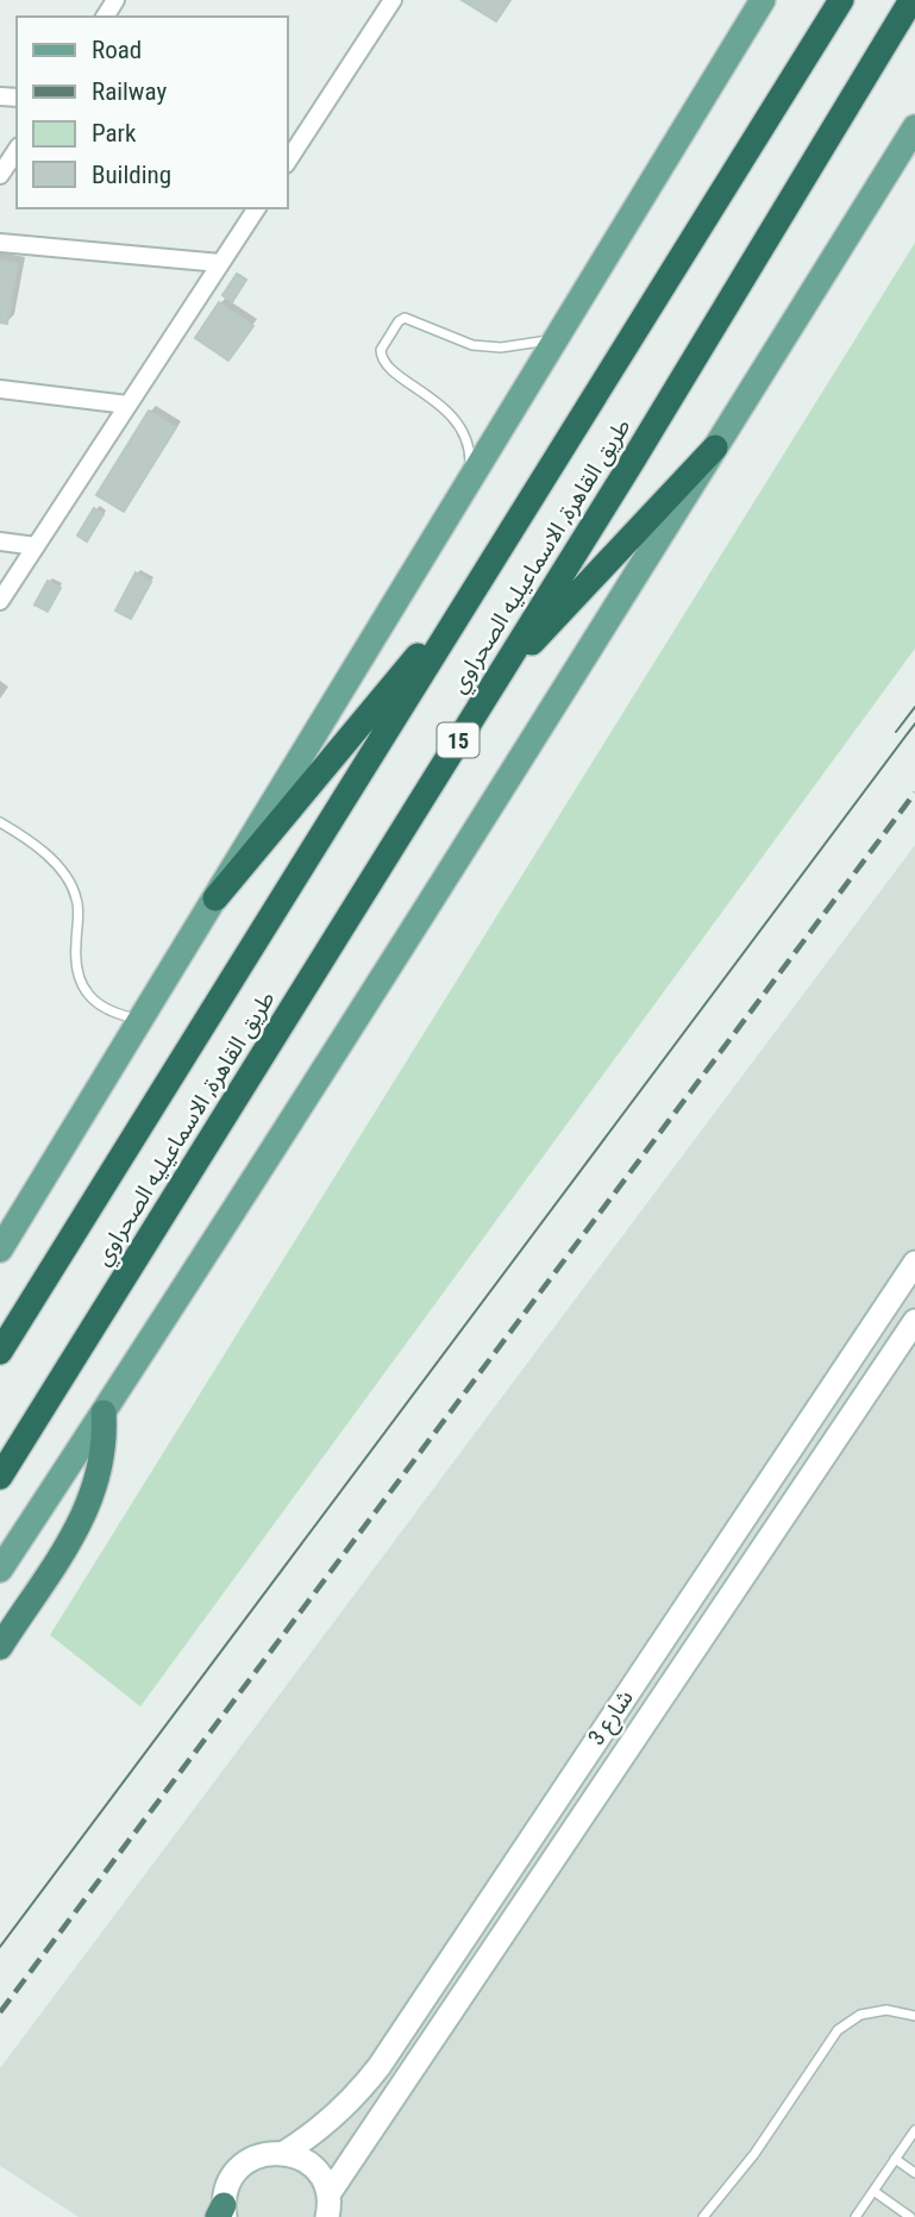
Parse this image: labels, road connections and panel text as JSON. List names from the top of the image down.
{
  "streets": {
    "highway": ["طريق القاهرة, الاسماعيليه الصحراوي", "15"],
    "main road": ["شارع 3"]
  },
  "legend": [
    "Road",
    "Railway",
    "Park",
    "Building"
  ]
}
